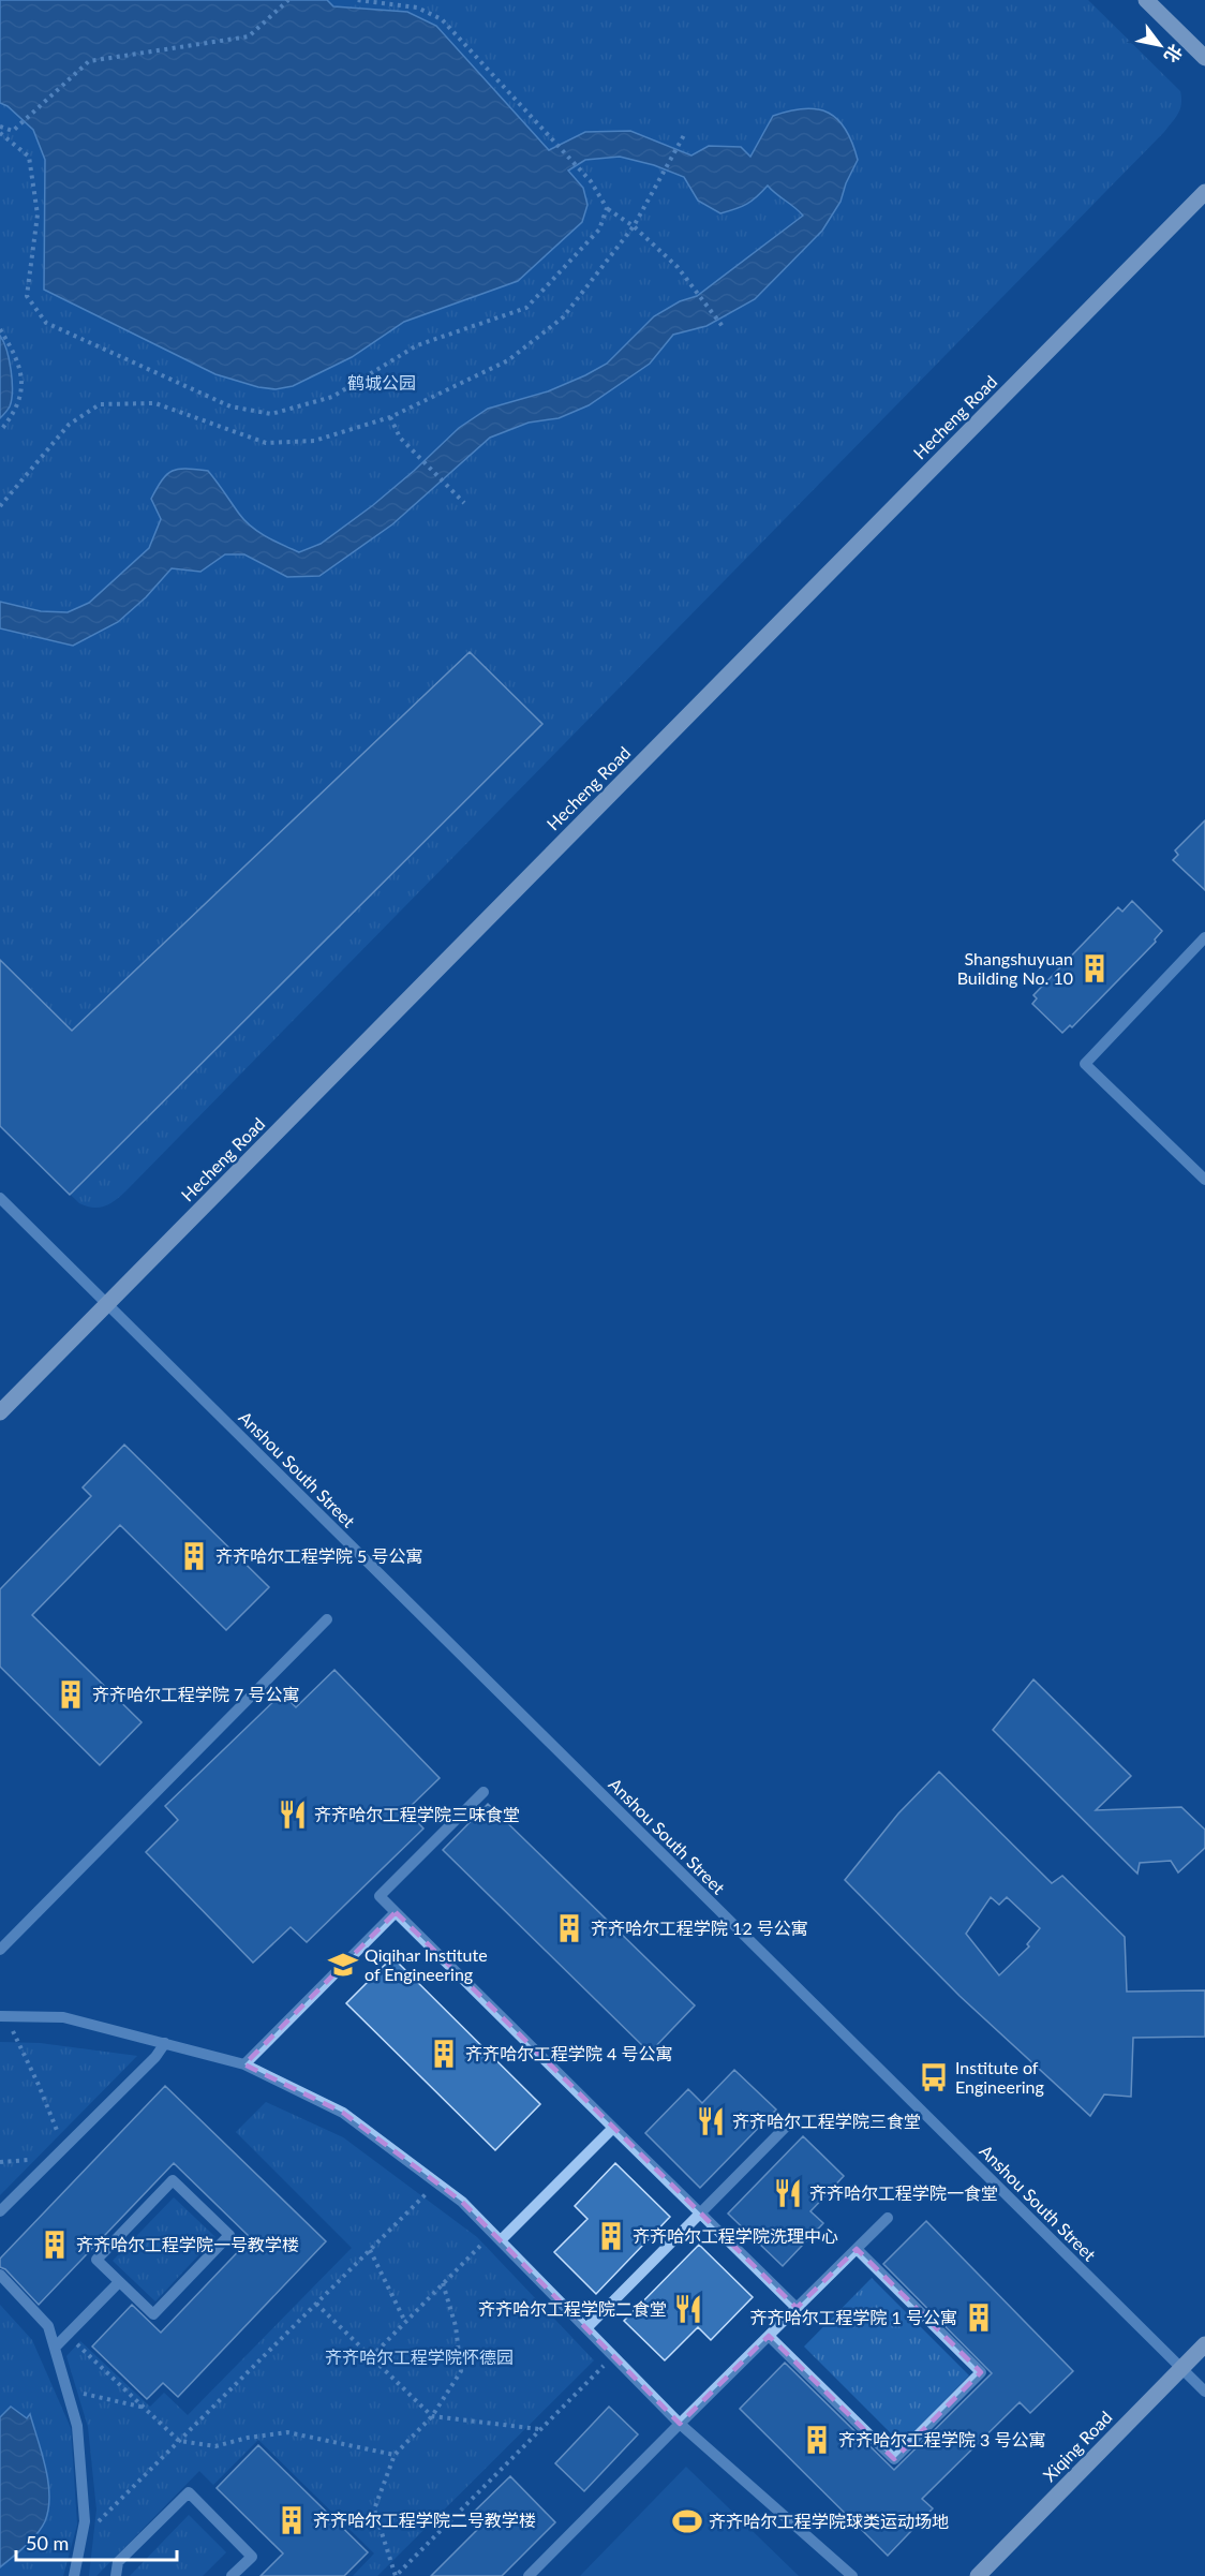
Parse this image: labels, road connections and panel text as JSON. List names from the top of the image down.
{
  "streets": {
    "main road": ["Hecheng Road", "Xiqing Road"],
    "street": ["Anshou South Street"]
  },
  "crossings": [
    ["Hecheng Road", "Anshou South Street"],
    ["Anshou South Street", "Xiqing Road"]
  ],
  "parks": ["鹤城公园", "齐齐哈尔工程学院怀德园"],
  "places": {
    "building": [
      "Shangshuyuan Building No. 10",
      "齐齐哈尔工程学院 5 号公寓",
      "齐齐哈尔工程学院 7 号公寓",
      "齐齐哈尔工程学院 12 号公寓",
      "齐齐哈尔工程学院 4 号公寓",
      "齐齐哈尔工程学院洗理中心",
      "齐齐哈尔工程学院一号教学楼",
      "齐齐哈尔工程学院 1 号公寓",
      "齐齐哈尔工程学院 3 号公寓",
      "齐齐哈尔工程学院二号教学楼"
    ],
    "restaurant": [
      "齐齐哈尔工程学院三味食堂",
      "齐齐哈尔工程学院三食堂",
      "齐齐哈尔工程学院一食堂",
      "齐齐哈尔工程学院二食堂"
    ],
    "school or university": ["Qiqihar Institute of Engineering"],
    "bus stop": ["Institute of Engineering"],
    "sports": ["齐齐哈尔工程学院球类运动场地"]
  },
  "scale_bar": "50 m",
  "north": "bottom right"
}
